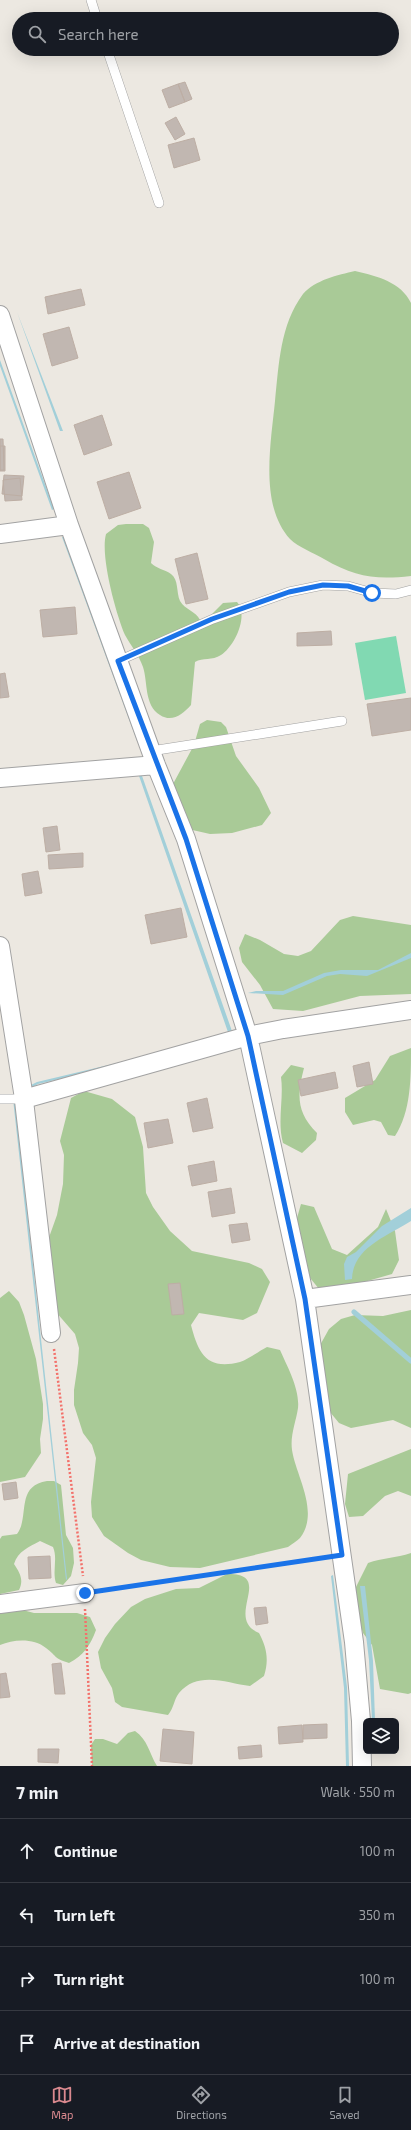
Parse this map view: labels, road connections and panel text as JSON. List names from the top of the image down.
{
  "page": {
    "search": "Search here",
    "heading": ["7 min", "Walk · 550 m"],
    "list": [
      ["Continue", "100 m"],
      ["Turn left", "350 m"],
      ["Turn right", "100 m"],
      "Arrive at destination"
    ],
    "nav": ["Map", "Directions", "Saved"]
  }
}
